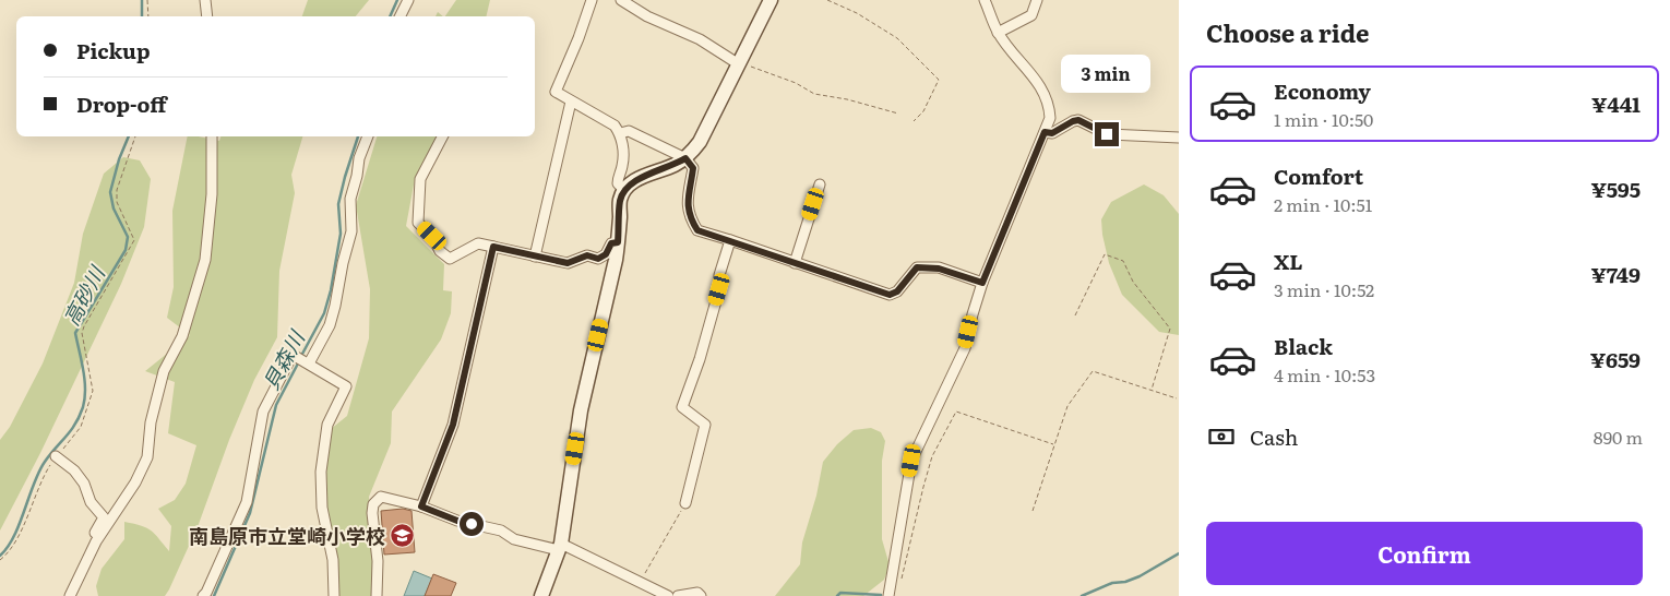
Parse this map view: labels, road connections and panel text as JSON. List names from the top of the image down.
{
  "water": ["高砂川", "貝森川"],
  "places": {
    "school or university": ["南島原市立堂崎小学校"]
  },
  "page": {
    "heading": "Choose a ride",
    "banner": ["Pickup", "Drop-off"],
    "bubble": "3 min",
    "list": [
      {
        "name": "Economy",
        "note": "1 min · 10:50",
        "value": "¥441"
      },
      {
        "name": "Comfort",
        "note": "2 min · 10:51",
        "value": "¥595"
      },
      {
        "name": "XL",
        "note": "3 min · 10:52",
        "value": "¥749"
      },
      {
        "name": "Black",
        "note": "4 min · 10:53",
        "value": "¥659"
      }
    ],
    "pay": ["Cash", "890 m"],
    "buttons": "Confirm"
  }
}
